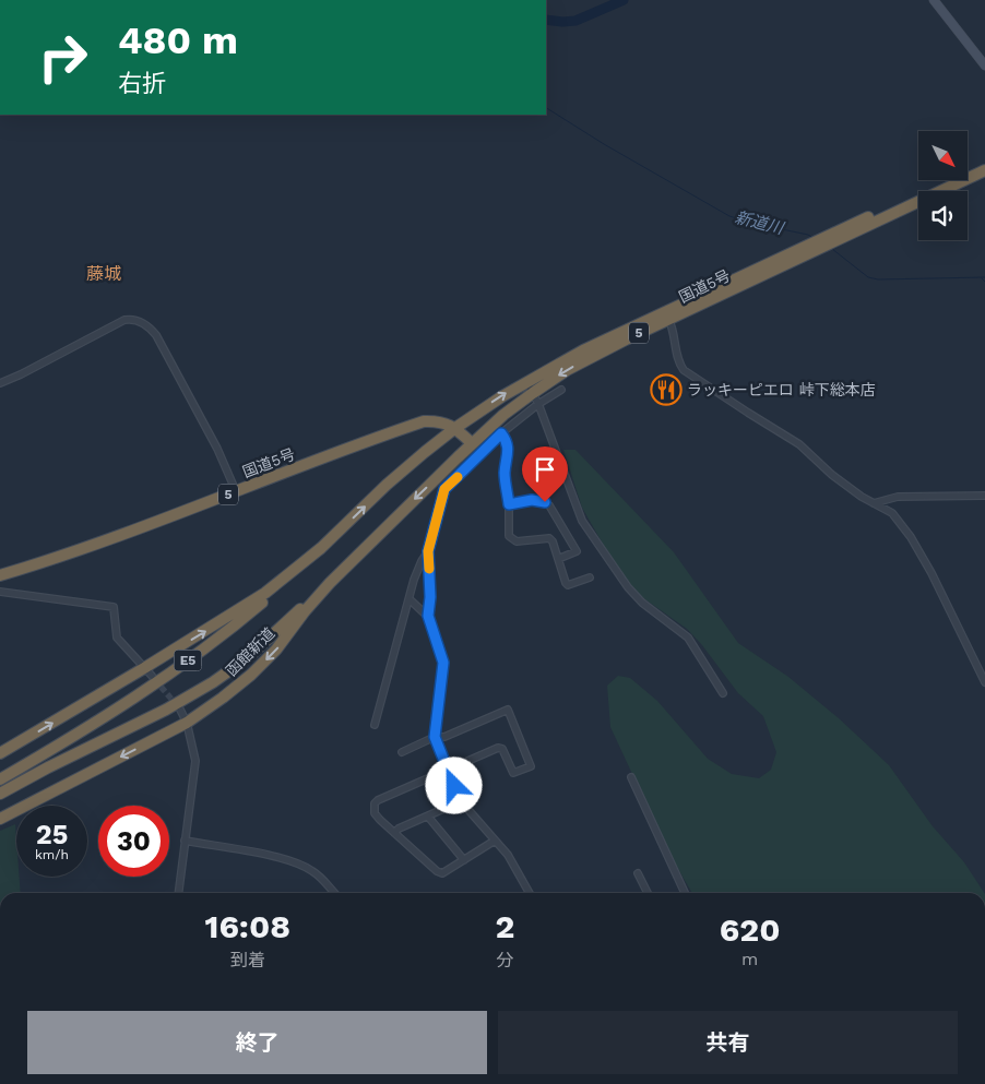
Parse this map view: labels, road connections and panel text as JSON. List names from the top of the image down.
{
  "streets": {
    "highway": [
      "国道5号",
      "5",
      "函館新道",
      "E5"
    ]
  },
  "crossings": [
    ["国道5号", "5"],
    ["国道5号", "函館新道"],
    ["5", "E5"],
    ["函館新道", "E5"]
  ],
  "districts": ["藤城"],
  "water": ["新道川"],
  "places": {
    "restaurant": ["ラッキーピエロ 峠下総本店"]
  },
  "north": "bottom right",
  "page": {
    "turn": ["480 m", "右折"],
    "speed": "25 km/h",
    "limit": "30",
    "eta": [
      "16:08",
      "到着",
      "2",
      "分",
      "620",
      "m"
    ],
    "buttons": ["終了", "共有"]
  }
}
